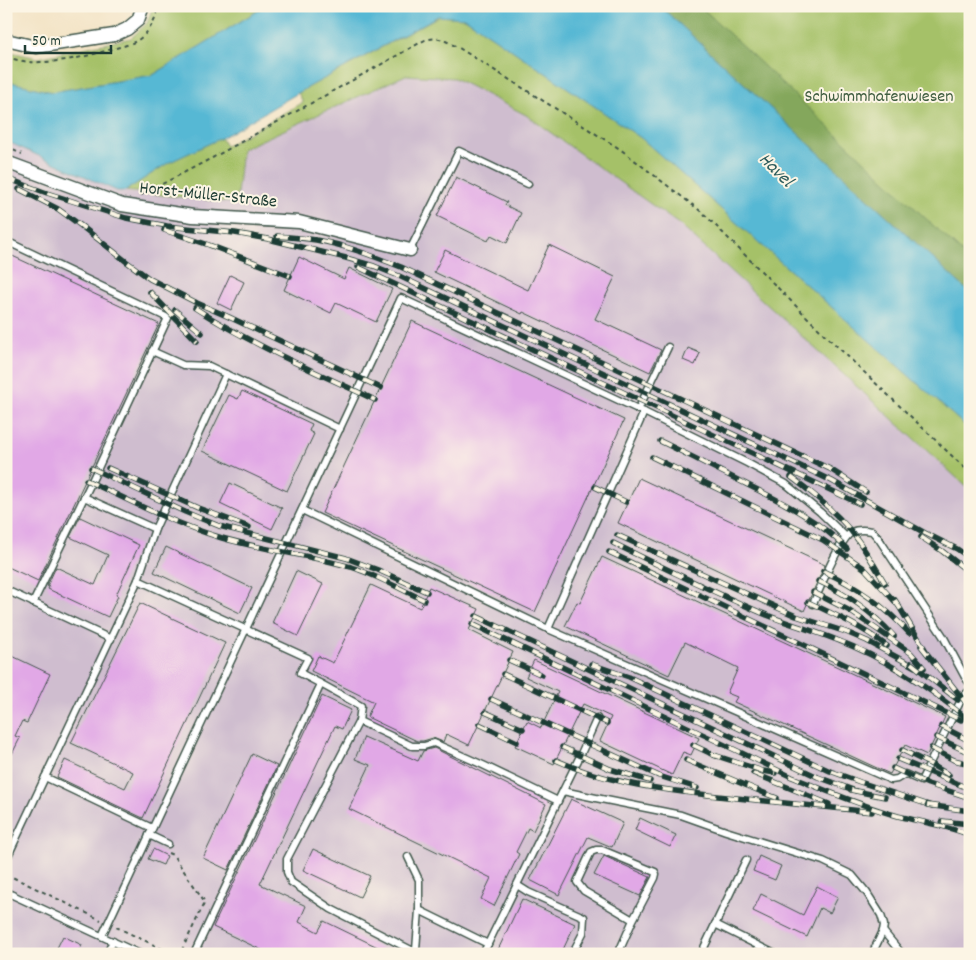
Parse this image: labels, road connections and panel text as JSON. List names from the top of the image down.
{
  "streets": {
    "street": ["Horst-Müller-Straße"]
  },
  "water": ["Havel"],
  "parks": ["Schwimmhafenwiesen"],
  "scale_bar": "50 m"
}
